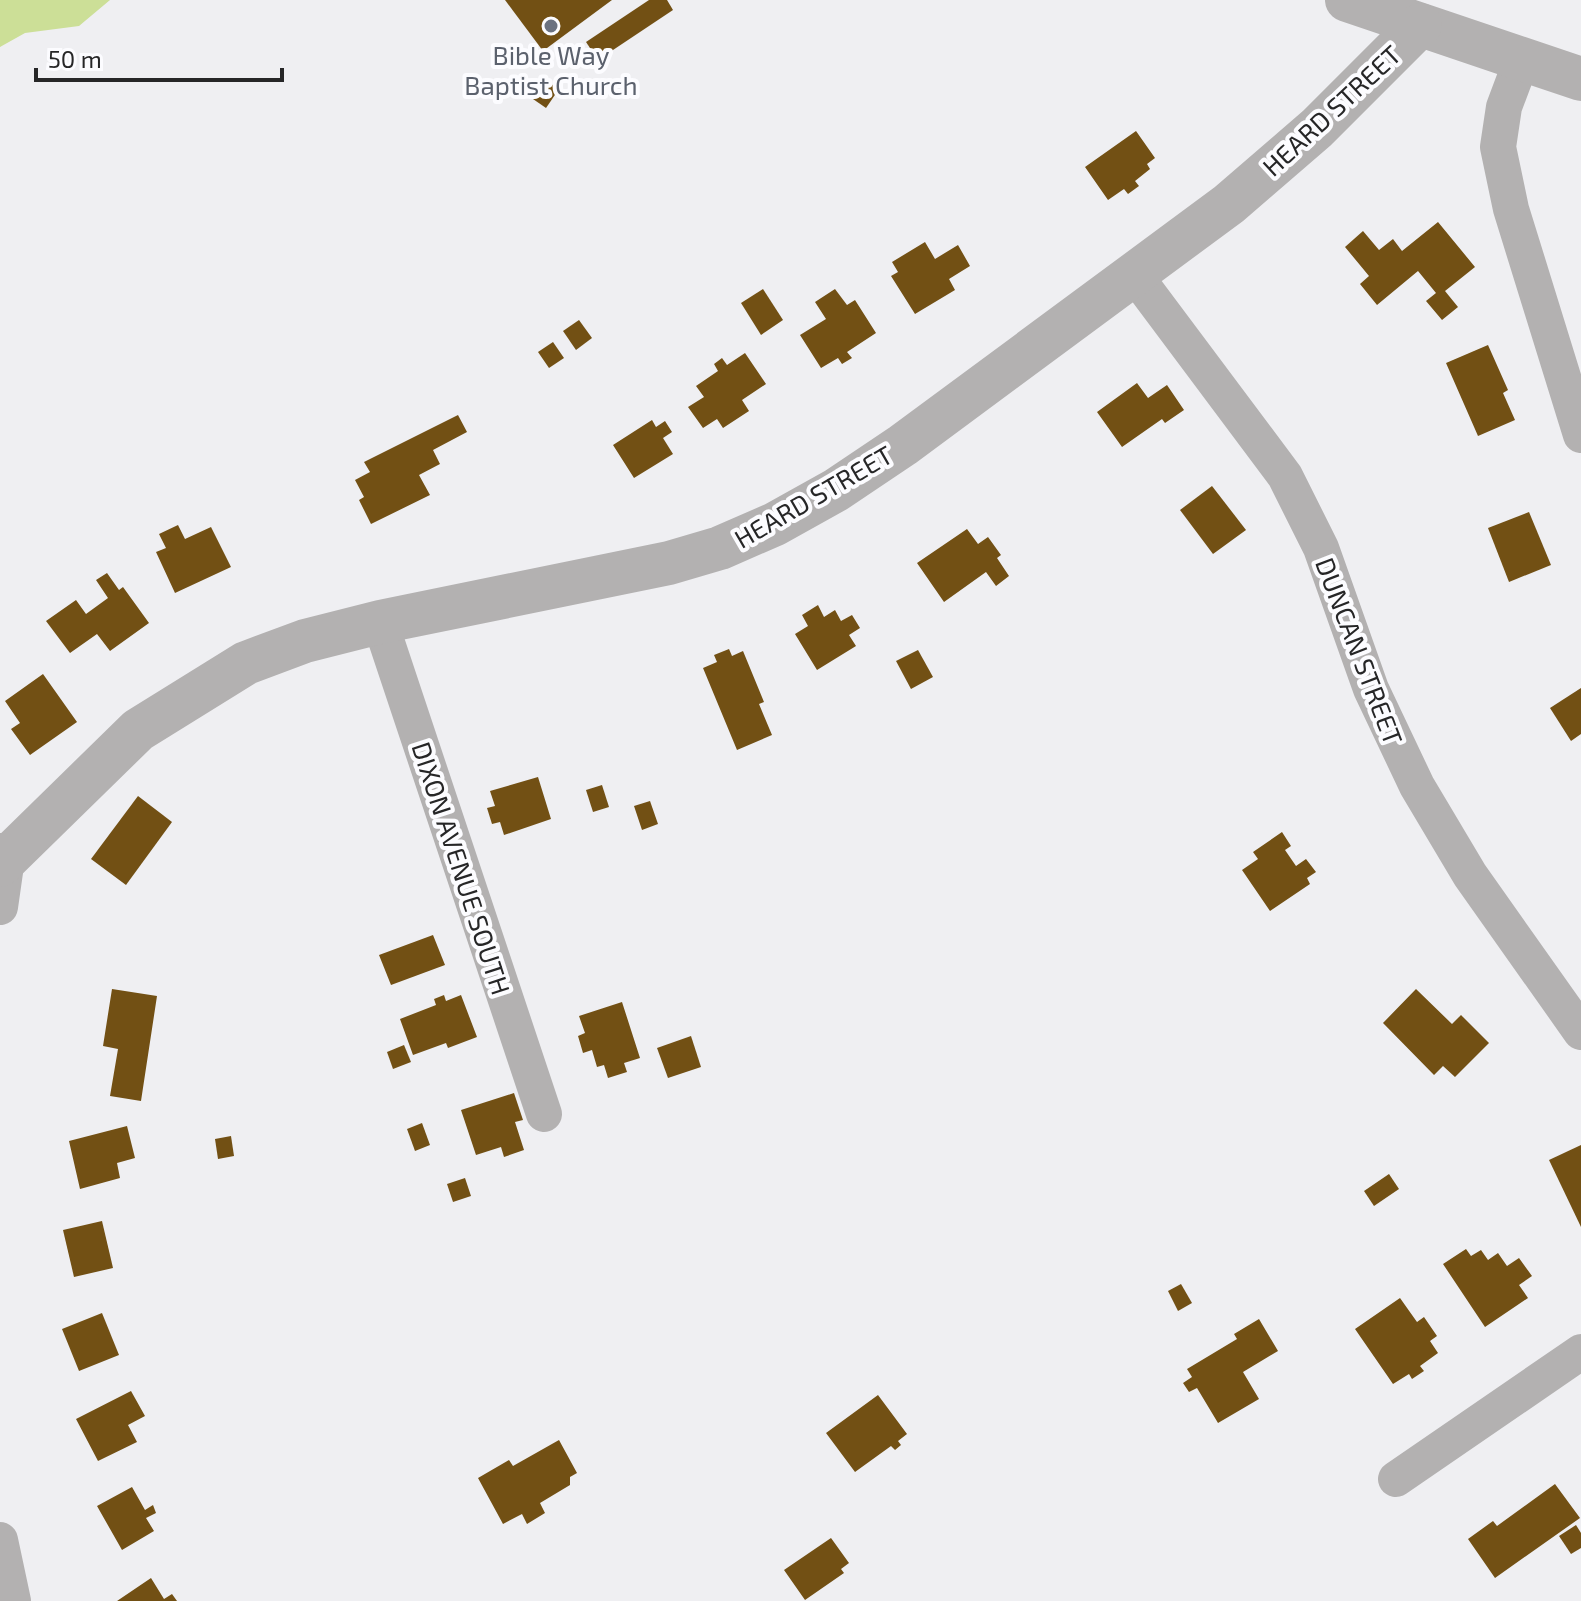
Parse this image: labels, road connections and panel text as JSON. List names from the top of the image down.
{
  "streets": {
    "street": ["HEARD STREET", "DUNCAN STREET", "DIXON AVENUE SOUTH"]
  },
  "crossings": [
    ["HEARD STREET", "DUNCAN STREET"],
    ["HEARD STREET", "DIXON AVENUE SOUTH"]
  ],
  "places": ["Bible Way Baptist Church"],
  "scale_bar": "50 m"
}
